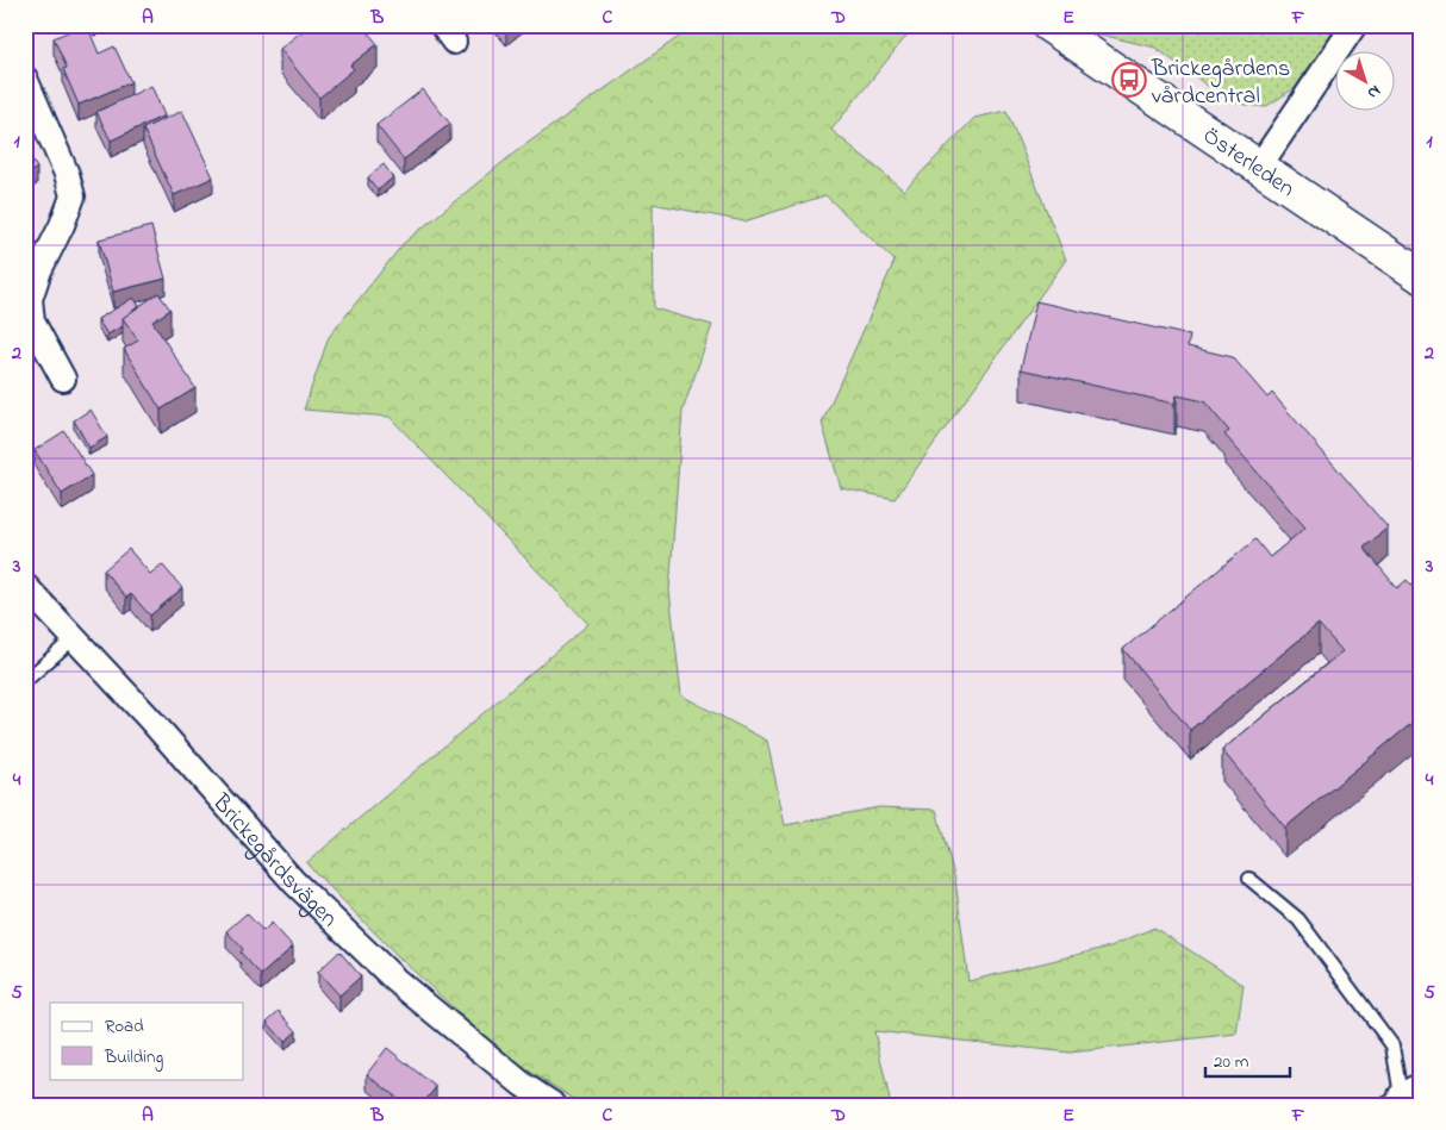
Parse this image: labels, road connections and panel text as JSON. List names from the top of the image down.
{
  "streets": {
    "main road": ["Österleden"],
    "street": ["Brickegårdsvägen"]
  },
  "places": {
    "bus stop": ["Brickegårdens vårdcentral"]
  },
  "legend": ["Road", "Building"],
  "scale_bar": "20 m",
  "north": "bottom right",
  "grid": {
    "columns": [
      "A",
      "B",
      "C",
      "D",
      "E",
      "F"
    ],
    "rows": [
      "1",
      "2",
      "3",
      "4",
      "5"
    ]
  }
}
